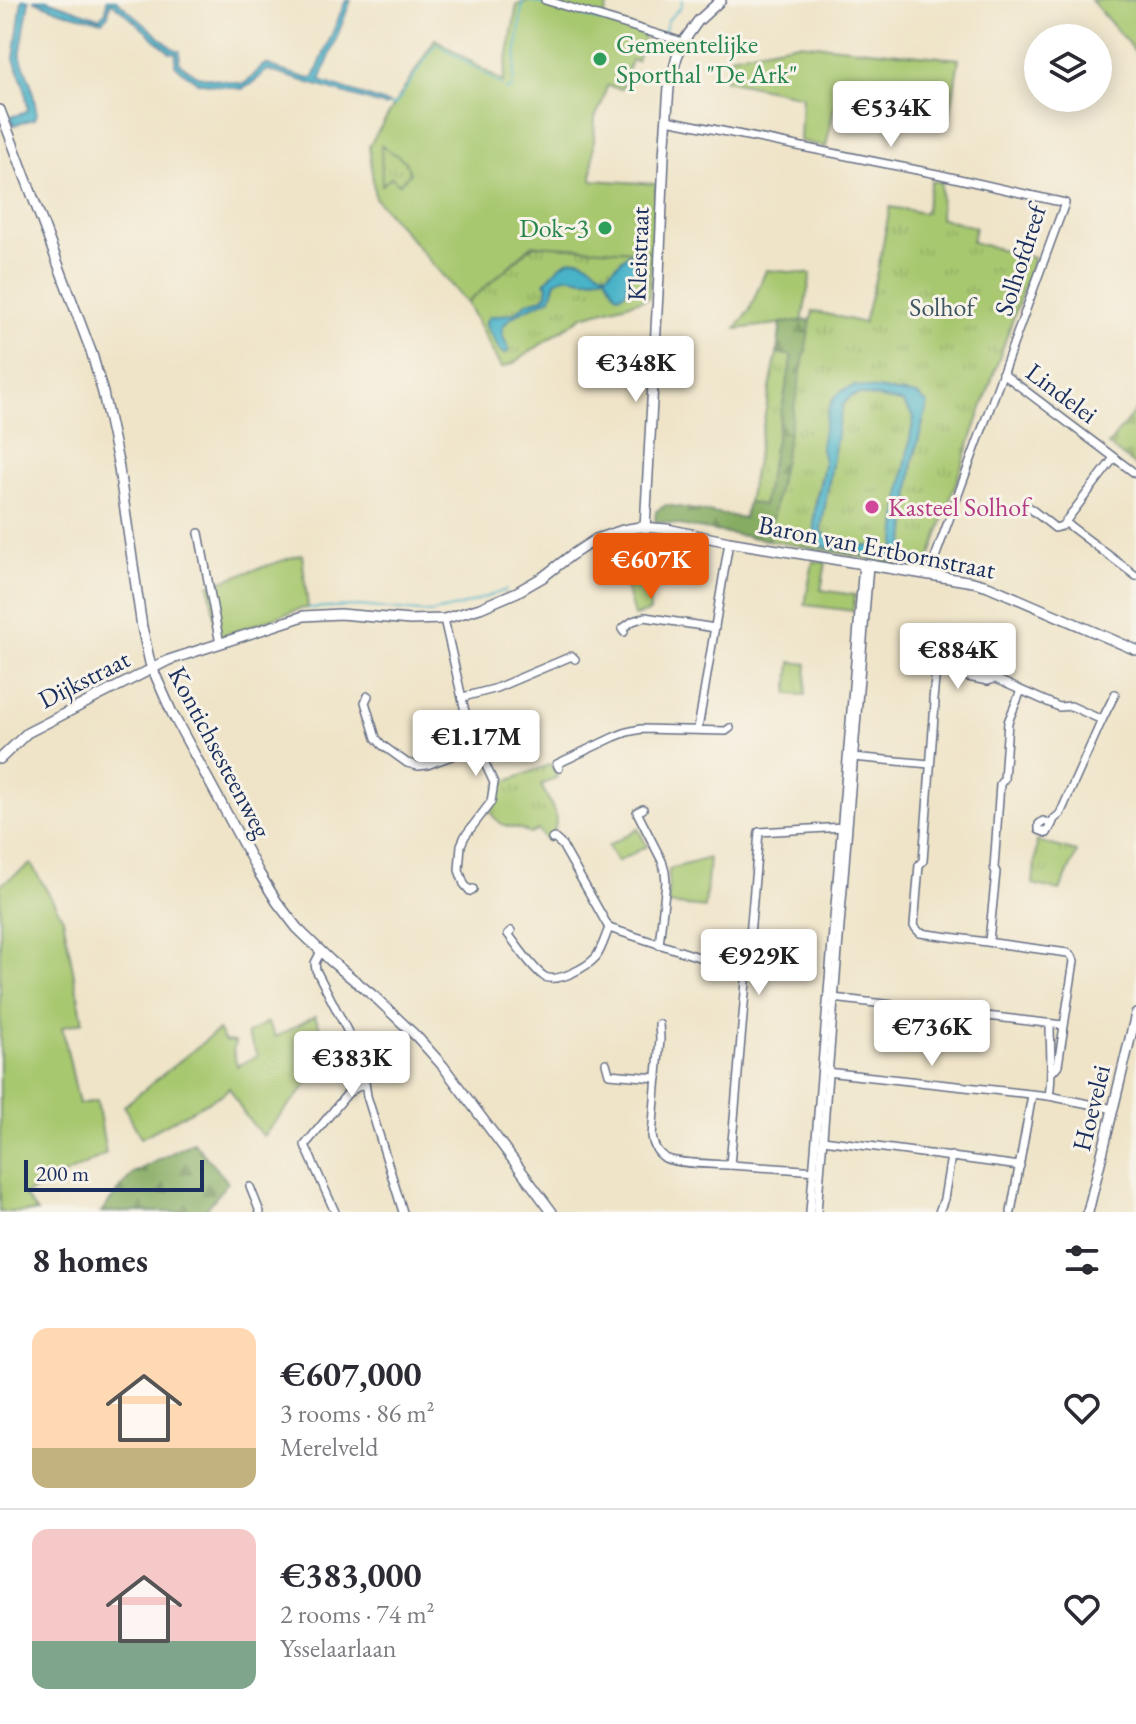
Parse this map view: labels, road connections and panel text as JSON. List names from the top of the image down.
{
  "streets": {
    "street": [
      "Kleistraat",
      "Solhofdreef",
      "Lindelei",
      "Baron van Ertbornstraat",
      "Dijkstraat",
      "Kontichsesteenweg",
      "Hoevelei"
    ]
  },
  "crossings": [
    ["Kleistraat", "Solhofdreef"],
    ["Kleistraat", "Baron van Ertbornstraat"],
    ["Solhofdreef", "Lindelei"],
    ["Solhofdreef", "Baron van Ertbornstraat"],
    ["Baron van Ertbornstraat", "Dijkstraat"],
    ["Baron van Ertbornstraat", "Kontichsesteenweg"],
    ["Dijkstraat", "Kontichsesteenweg"]
  ],
  "parks": ["Solhof"],
  "places": ["Gemeentelijke Sporthal \"De Ark\"", "Dok~3", "Kasteel Solhof"],
  "scale_bar": "200 m",
  "page": {
    "price": [
      "€534K",
      "€348K",
      "€607K",
      "€884K",
      "€1.17M",
      "€929K",
      "€736K",
      "€383K"
    ],
    "scale": "200 m",
    "heading": "8 homes",
    "list": [
      {
        "name": "€607,000",
        "note": "3 rooms · 86 m² · Merelveld"
      },
      {
        "name": "€383,000",
        "note": "2 rooms · 74 m² · Ysselaarlaan"
      }
    ]
  }
}
